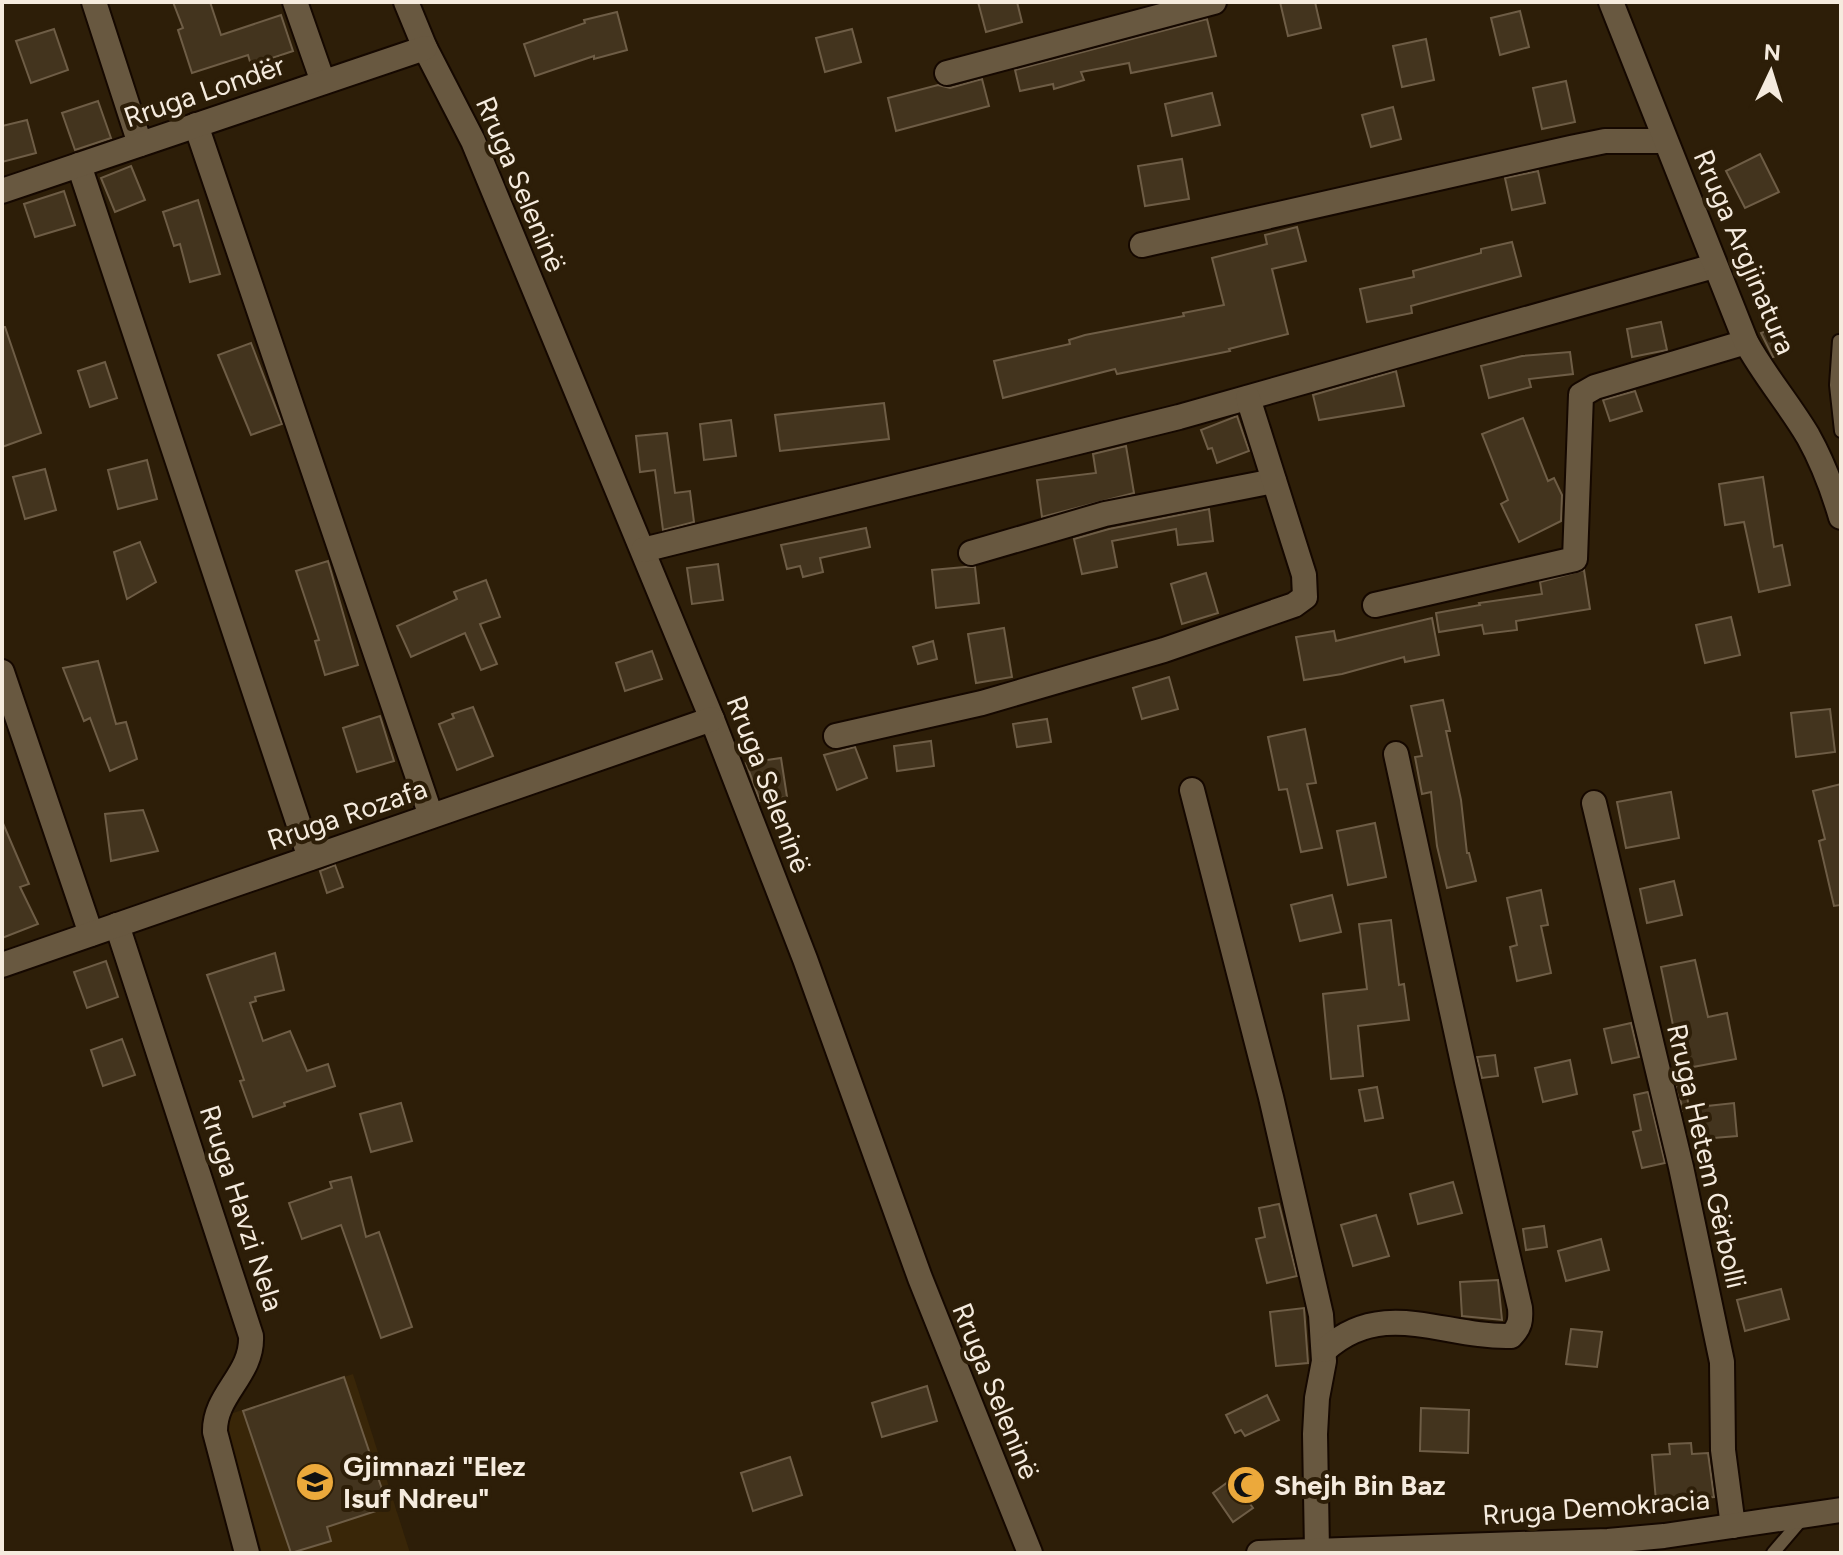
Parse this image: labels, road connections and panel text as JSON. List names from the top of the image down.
{
  "streets": {
    "street": [
      "Rruga Londër",
      "Rruga Seleninë",
      "Rruga Argjinatura",
      "Rruga Rozafa",
      "Rruga Hetem Gërbolli",
      "Rruga Havzi Nela",
      "Rruga Demokracia"
    ]
  },
  "crossings": [
    ["Rruga Londër", "Rruga Seleninë"],
    ["Rruga Seleninë", "Rruga Rozafa"],
    ["Rruga Rozafa", "Rruga Havzi Nela"],
    ["Rruga Hetem Gërbolli", "Rruga Demokracia"]
  ],
  "places": {
    "school or university": ["Gjimnazi \"Elez Isuf Ndreu\""],
    "mosque": ["Shejh Bin Baz"]
  },
  "north": "top"
}
